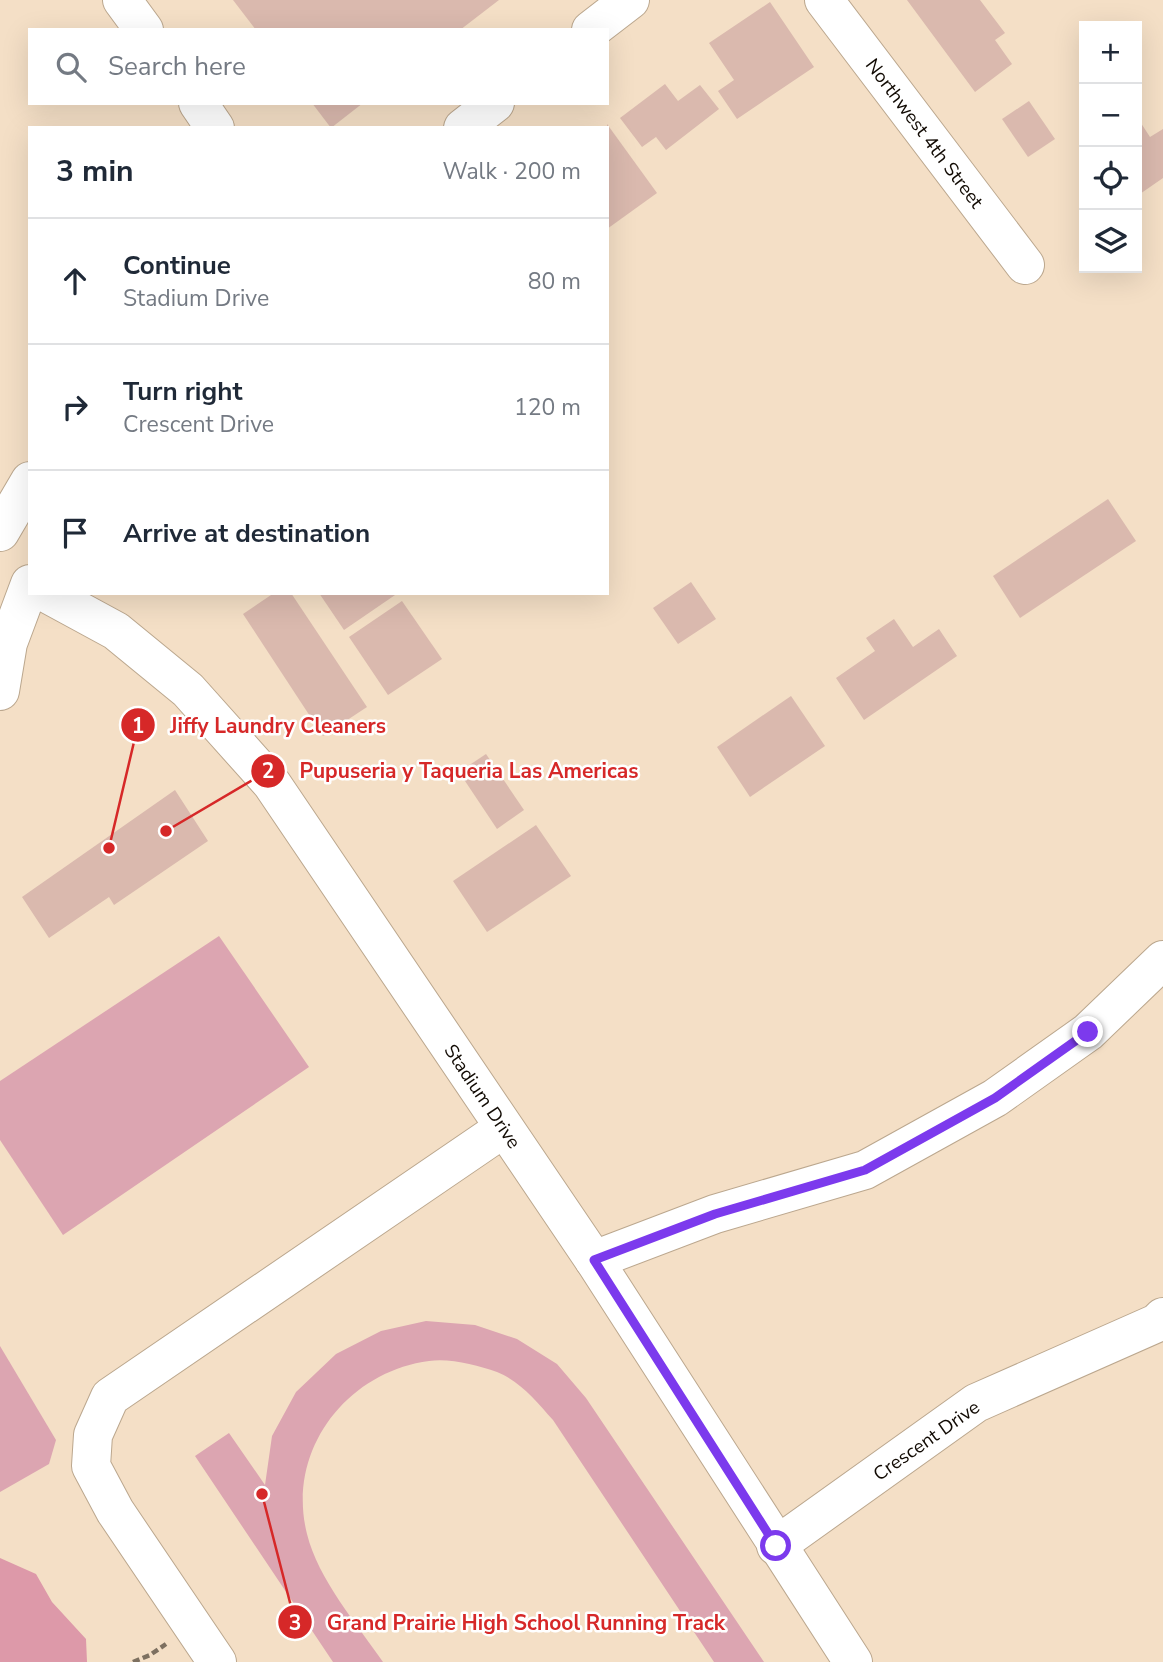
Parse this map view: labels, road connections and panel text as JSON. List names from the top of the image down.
{
  "streets": {
    "street": ["Northwest 4th Street", "Stadium Drive", "Crescent Drive"]
  },
  "crossings": [
    ["Stadium Drive", "Crescent Drive"]
  ],
  "places": ["Pupuseria y Taqueria Las Americas", "Jiffy Laundry Cleaners", "Grand Prairie High School Running Track"],
  "page": {
    "map_buttons": ["+", "−"],
    "search": "Search here",
    "heading": ["3 min", "Walk · 200 m"],
    "list": [
      ["Continue", "Stadium Drive", "80 m"],
      ["Turn right", "Crescent Drive", "120 m"],
      "Arrive at destination"
    ]
  }
}
